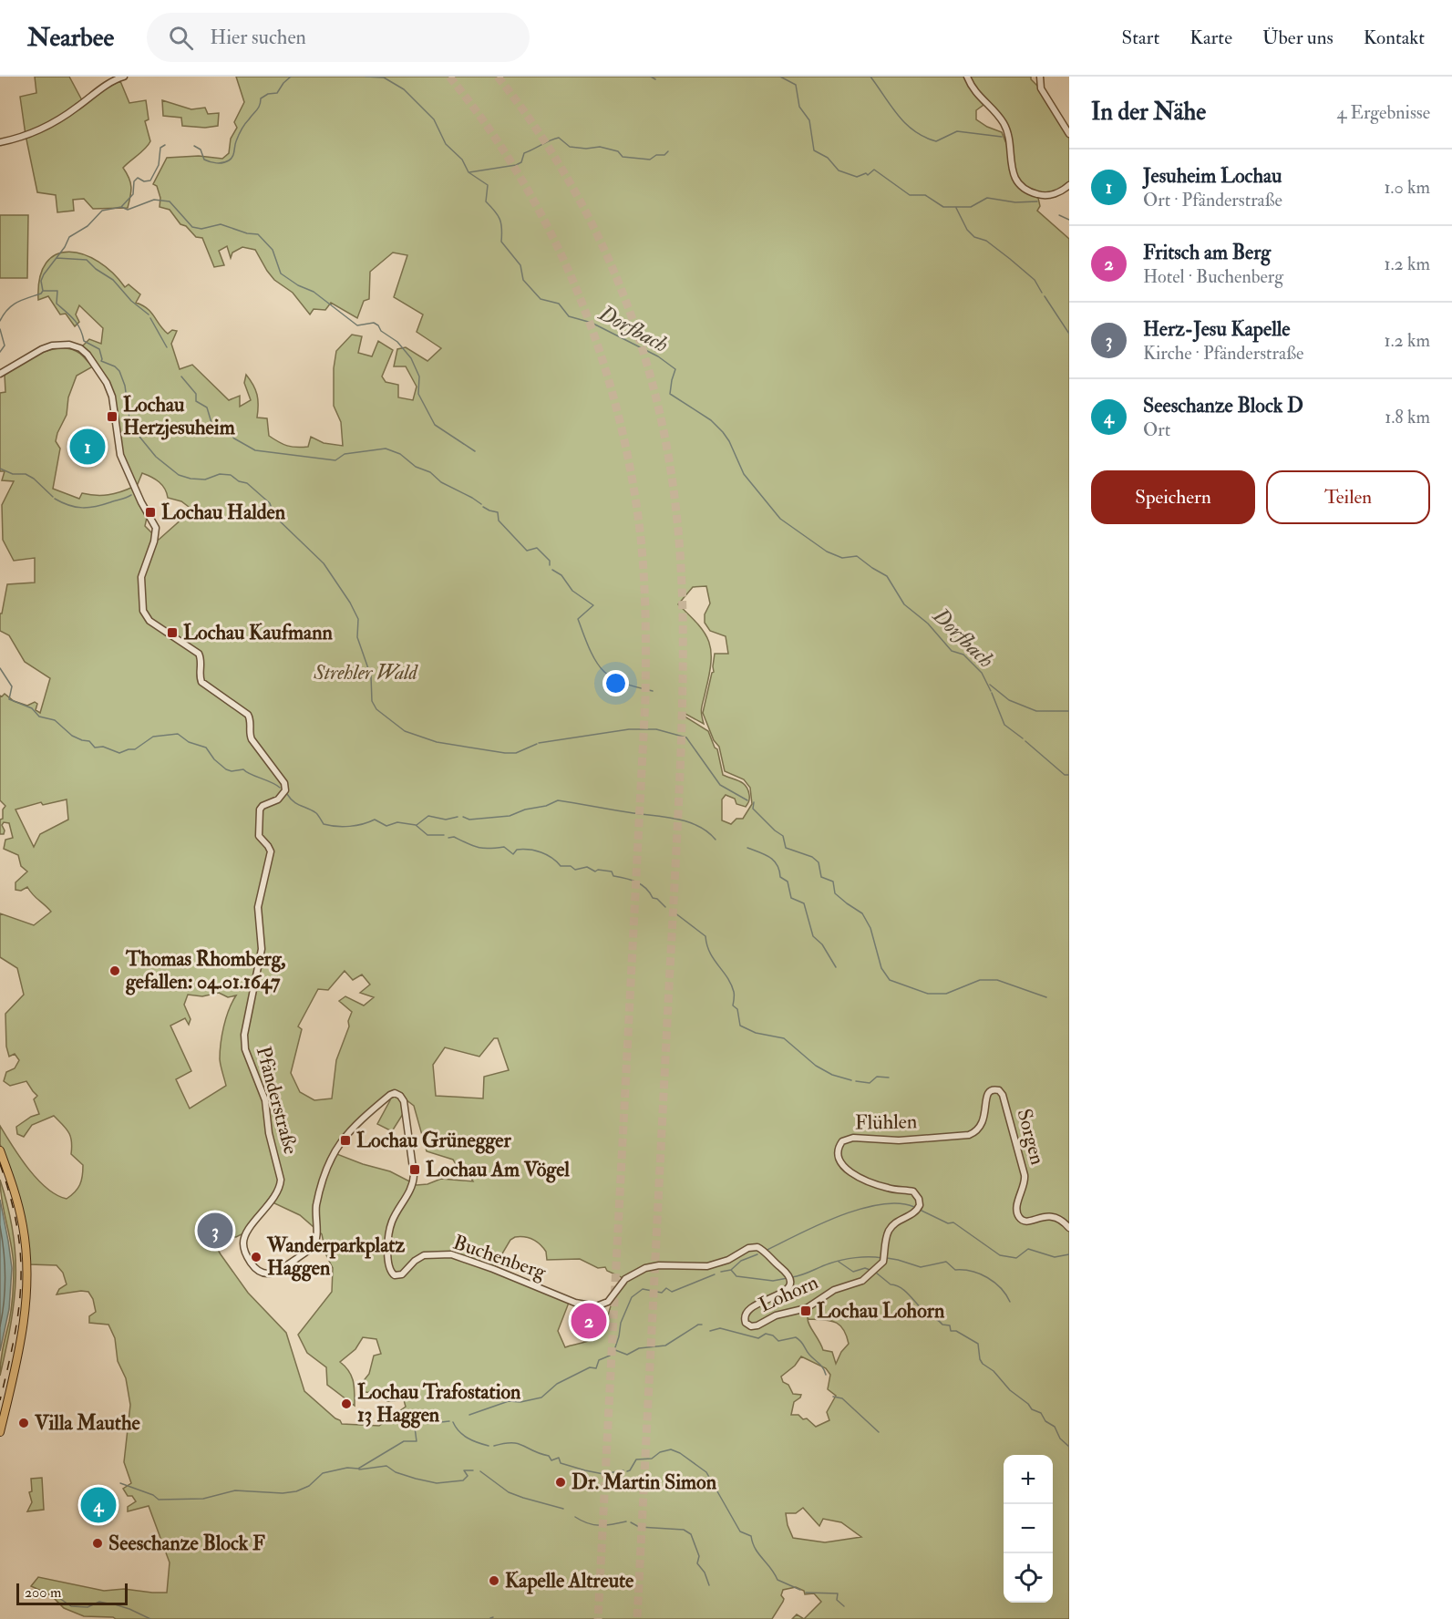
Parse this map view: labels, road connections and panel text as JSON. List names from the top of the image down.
{
  "streets": {
    "street": [
      "Pfänderstraße",
      "Flühlen",
      "Sorgen",
      "Buchenberg",
      "Lohorn"
    ]
  },
  "crossings": [
    ["Pfänderstraße", "Buchenberg"],
    ["Flühlen", "Sorgen"],
    ["Flühlen", "Lohorn"],
    ["Buchenberg", "Lohorn"]
  ],
  "water": ["Dorfbach"],
  "parks": ["Strehler Wald"],
  "places": {
    "transit": [
      "Lochau Herzjesuheim",
      "Lochau Halden",
      "Lochau Kaufmann",
      "Lochau Grünegger",
      "Lochau Am Vögel",
      "Lochau Lohorn"
    ],
    "other": [
      "Thomas Rhomberg, gefallen: 04.01.1647",
      "Wanderparkplatz Haggen",
      "Lochau Trafostation 13 Haggen",
      "Villa Mauthe",
      "Dr. Martin Simon",
      "Seeschanze Block F",
      "Kapelle Altreute"
    ]
  },
  "scale_bar": "200 m",
  "page": {
    "header": "Nearbee",
    "search": "Hier suchen",
    "nav": [
      "Start",
      "Karte",
      "Über uns",
      "Kontakt"
    ],
    "heading": ["In der Nähe", "4 Ergebnisse"],
    "list": [
      {
        "mark": "1",
        "name": "Jesuheim Lochau",
        "note": "Ort · Pfänderstraße",
        "value": "1.0 km"
      },
      {
        "mark": "2",
        "name": "Fritsch am Berg",
        "note": "Hotel · Buchenberg",
        "value": "1.2 km"
      },
      {
        "mark": "3",
        "name": "Herz-Jesu Kapelle",
        "note": "Kirche · Pfänderstraße",
        "value": "1.2 km"
      },
      {
        "mark": "4",
        "name": "Seeschanze Block D",
        "note": "Ort",
        "value": "1.8 km"
      }
    ],
    "pins": [
      "1",
      "3",
      "2",
      "4"
    ],
    "buttons": ["Speichern", "Teilen"],
    "map_buttons": ["+", "−"],
    "scale": "200 m"
  }
}
